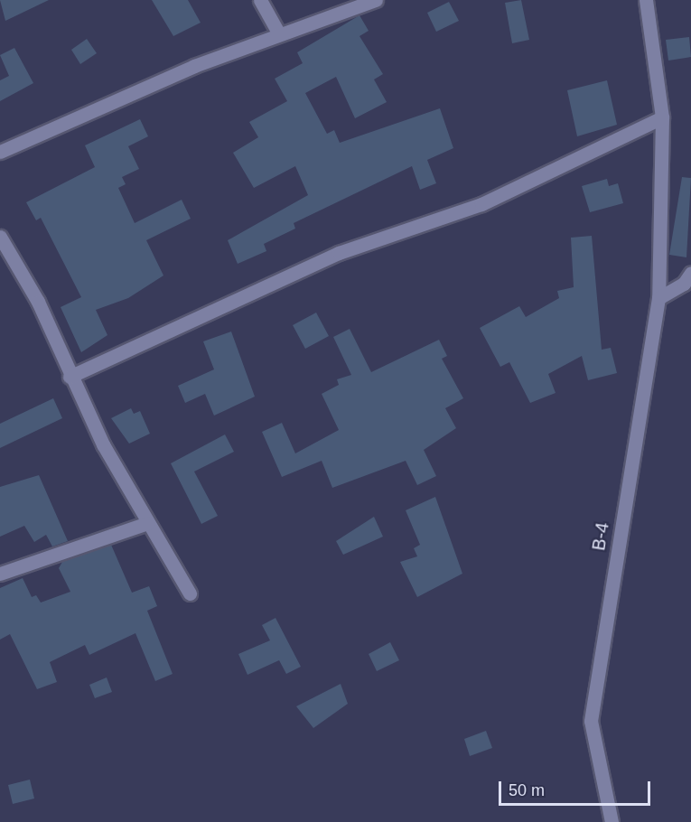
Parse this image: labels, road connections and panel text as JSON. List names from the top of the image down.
{
  "streets": {
    "street": ["B-4"]
  },
  "scale_bar": "50 m"
}
